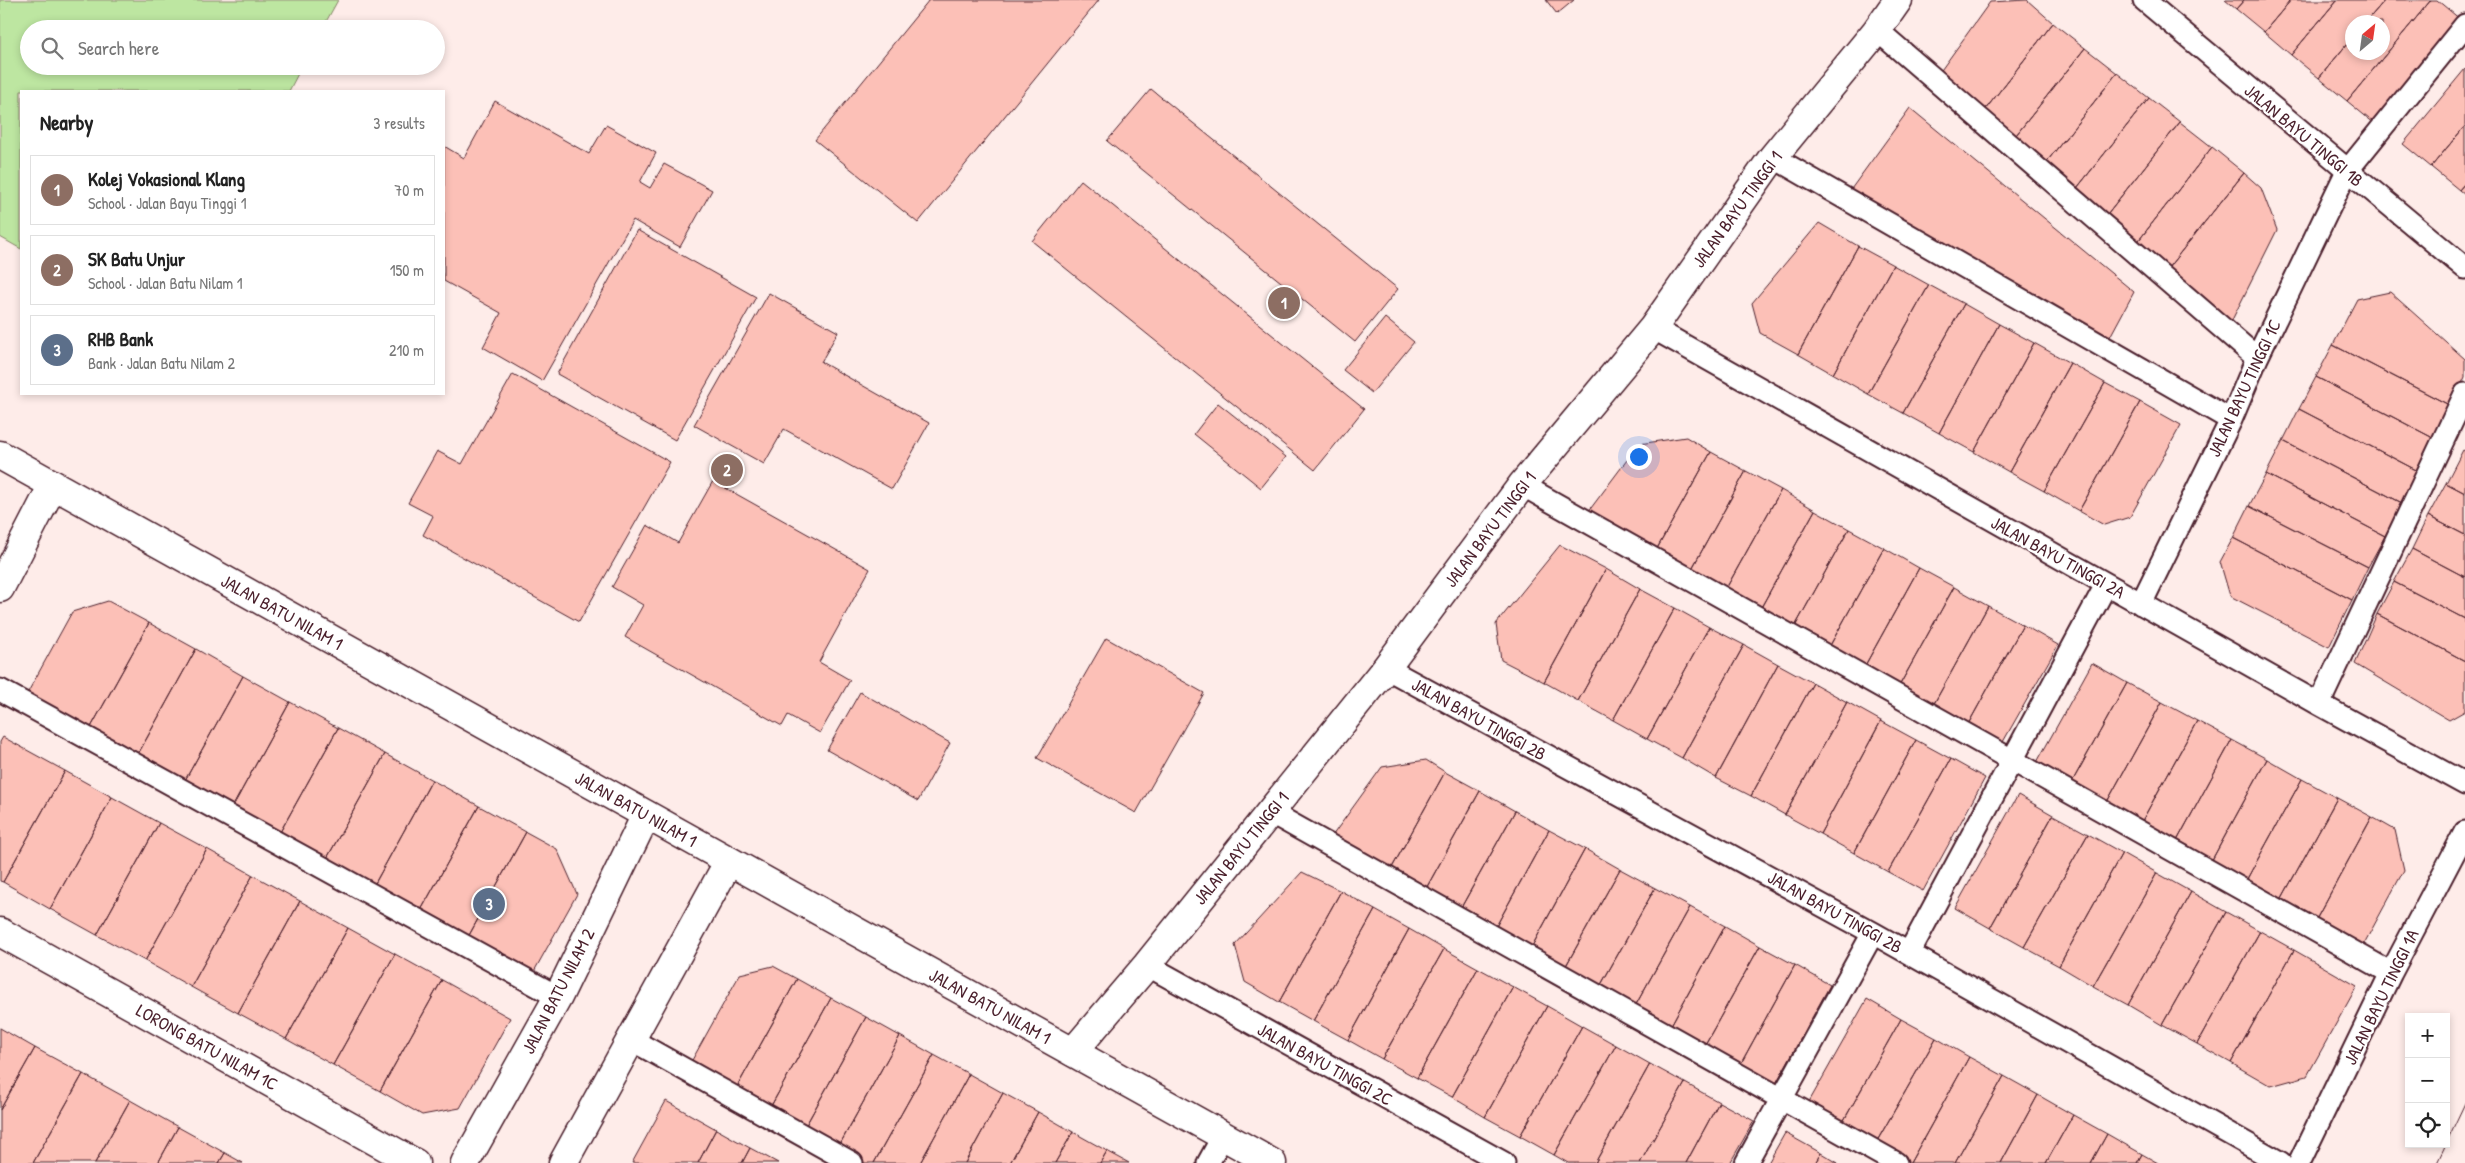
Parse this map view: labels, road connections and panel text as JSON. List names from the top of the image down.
{
  "streets": {
    "street": [
      "JALAN BAYU TINGGI 1",
      "JALAN BATU NILAM 1",
      "JALAN BATU NILAM 2",
      "LORONG BATU NILAM 1C"
    ],
    "lane": [
      "JALAN BAYU TINGGI 1B",
      "JALAN BAYU TINGGI 1C",
      "JALAN BAYU TINGGI 2A",
      "JALAN BAYU TINGGI 2B",
      "JALAN BAYU TINGGI 1A",
      "JALAN BAYU TINGGI 2C"
    ]
  },
  "crossings": [
    ["JALAN BAYU TINGGI 1B", "JALAN BAYU TINGGI 1C"],
    ["JALAN BAYU TINGGI 1", "JALAN BAYU TINGGI 2A"],
    ["JALAN BAYU TINGGI 1", "JALAN BATU NILAM 1"],
    ["JALAN BAYU TINGGI 1", "JALAN BAYU TINGGI 2B"],
    ["JALAN BAYU TINGGI 1", "JALAN BAYU TINGGI 2C"],
    ["JALAN BAYU TINGGI 1C", "JALAN BAYU TINGGI 2A"],
    ["JALAN BATU NILAM 1", "JALAN BATU NILAM 2"]
  ],
  "north": "top right",
  "page": {
    "search": "Search here",
    "heading": ["Nearby", "3 results"],
    "list": [
      {
        "mark": "1",
        "name": "Kolej Vokasional Klang",
        "note": "School · Jalan Bayu Tinggi 1",
        "value": "70 m"
      },
      {
        "mark": "2",
        "name": "SK Batu Unjur",
        "note": "School · Jalan Batu Nilam 1",
        "value": "150 m"
      },
      {
        "mark": "3",
        "name": "RHB Bank",
        "note": "Bank · Jalan Batu Nilam 2",
        "value": "210 m"
      }
    ],
    "pins": ["1", "2", "3"],
    "map_buttons": ["+", "−"]
  }
}
